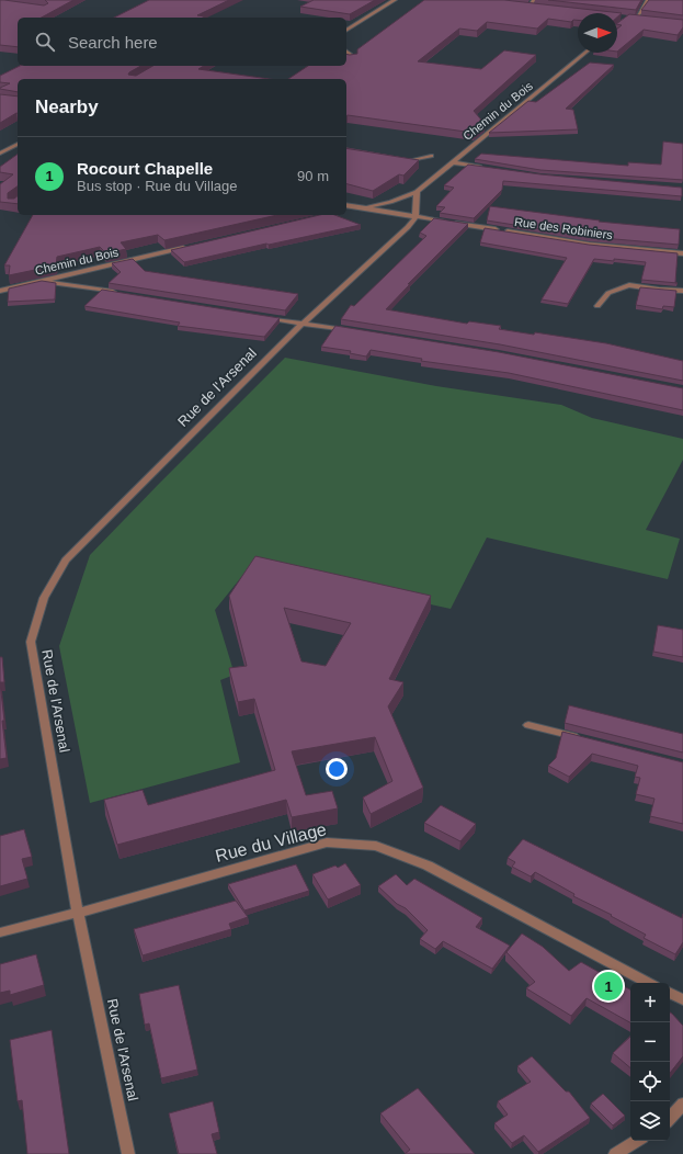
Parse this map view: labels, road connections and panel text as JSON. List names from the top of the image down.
{
  "streets": {
    "street": [
      "Chemin du Bois",
      "Rue des Robiniers",
      "Rue de l'Arsenal",
      "Rue du Village"
    ]
  },
  "crossings": [
    ["Chemin du Bois", "Rue des Robiniers"],
    ["Chemin du Bois", "Rue de l'Arsenal"],
    ["Rue des Robiniers", "Rue de l'Arsenal"],
    ["Rue de l'Arsenal", "Rue du Village"]
  ],
  "north": "right",
  "page": {
    "search": "Search here",
    "heading": "Nearby",
    "list": [
      {
        "mark": "1",
        "name": "Rocourt Chapelle",
        "note": "Bus stop · Rue du Village",
        "value": "90 m"
      }
    ],
    "pins": "1",
    "map_buttons": ["+", "−"]
  }
}
